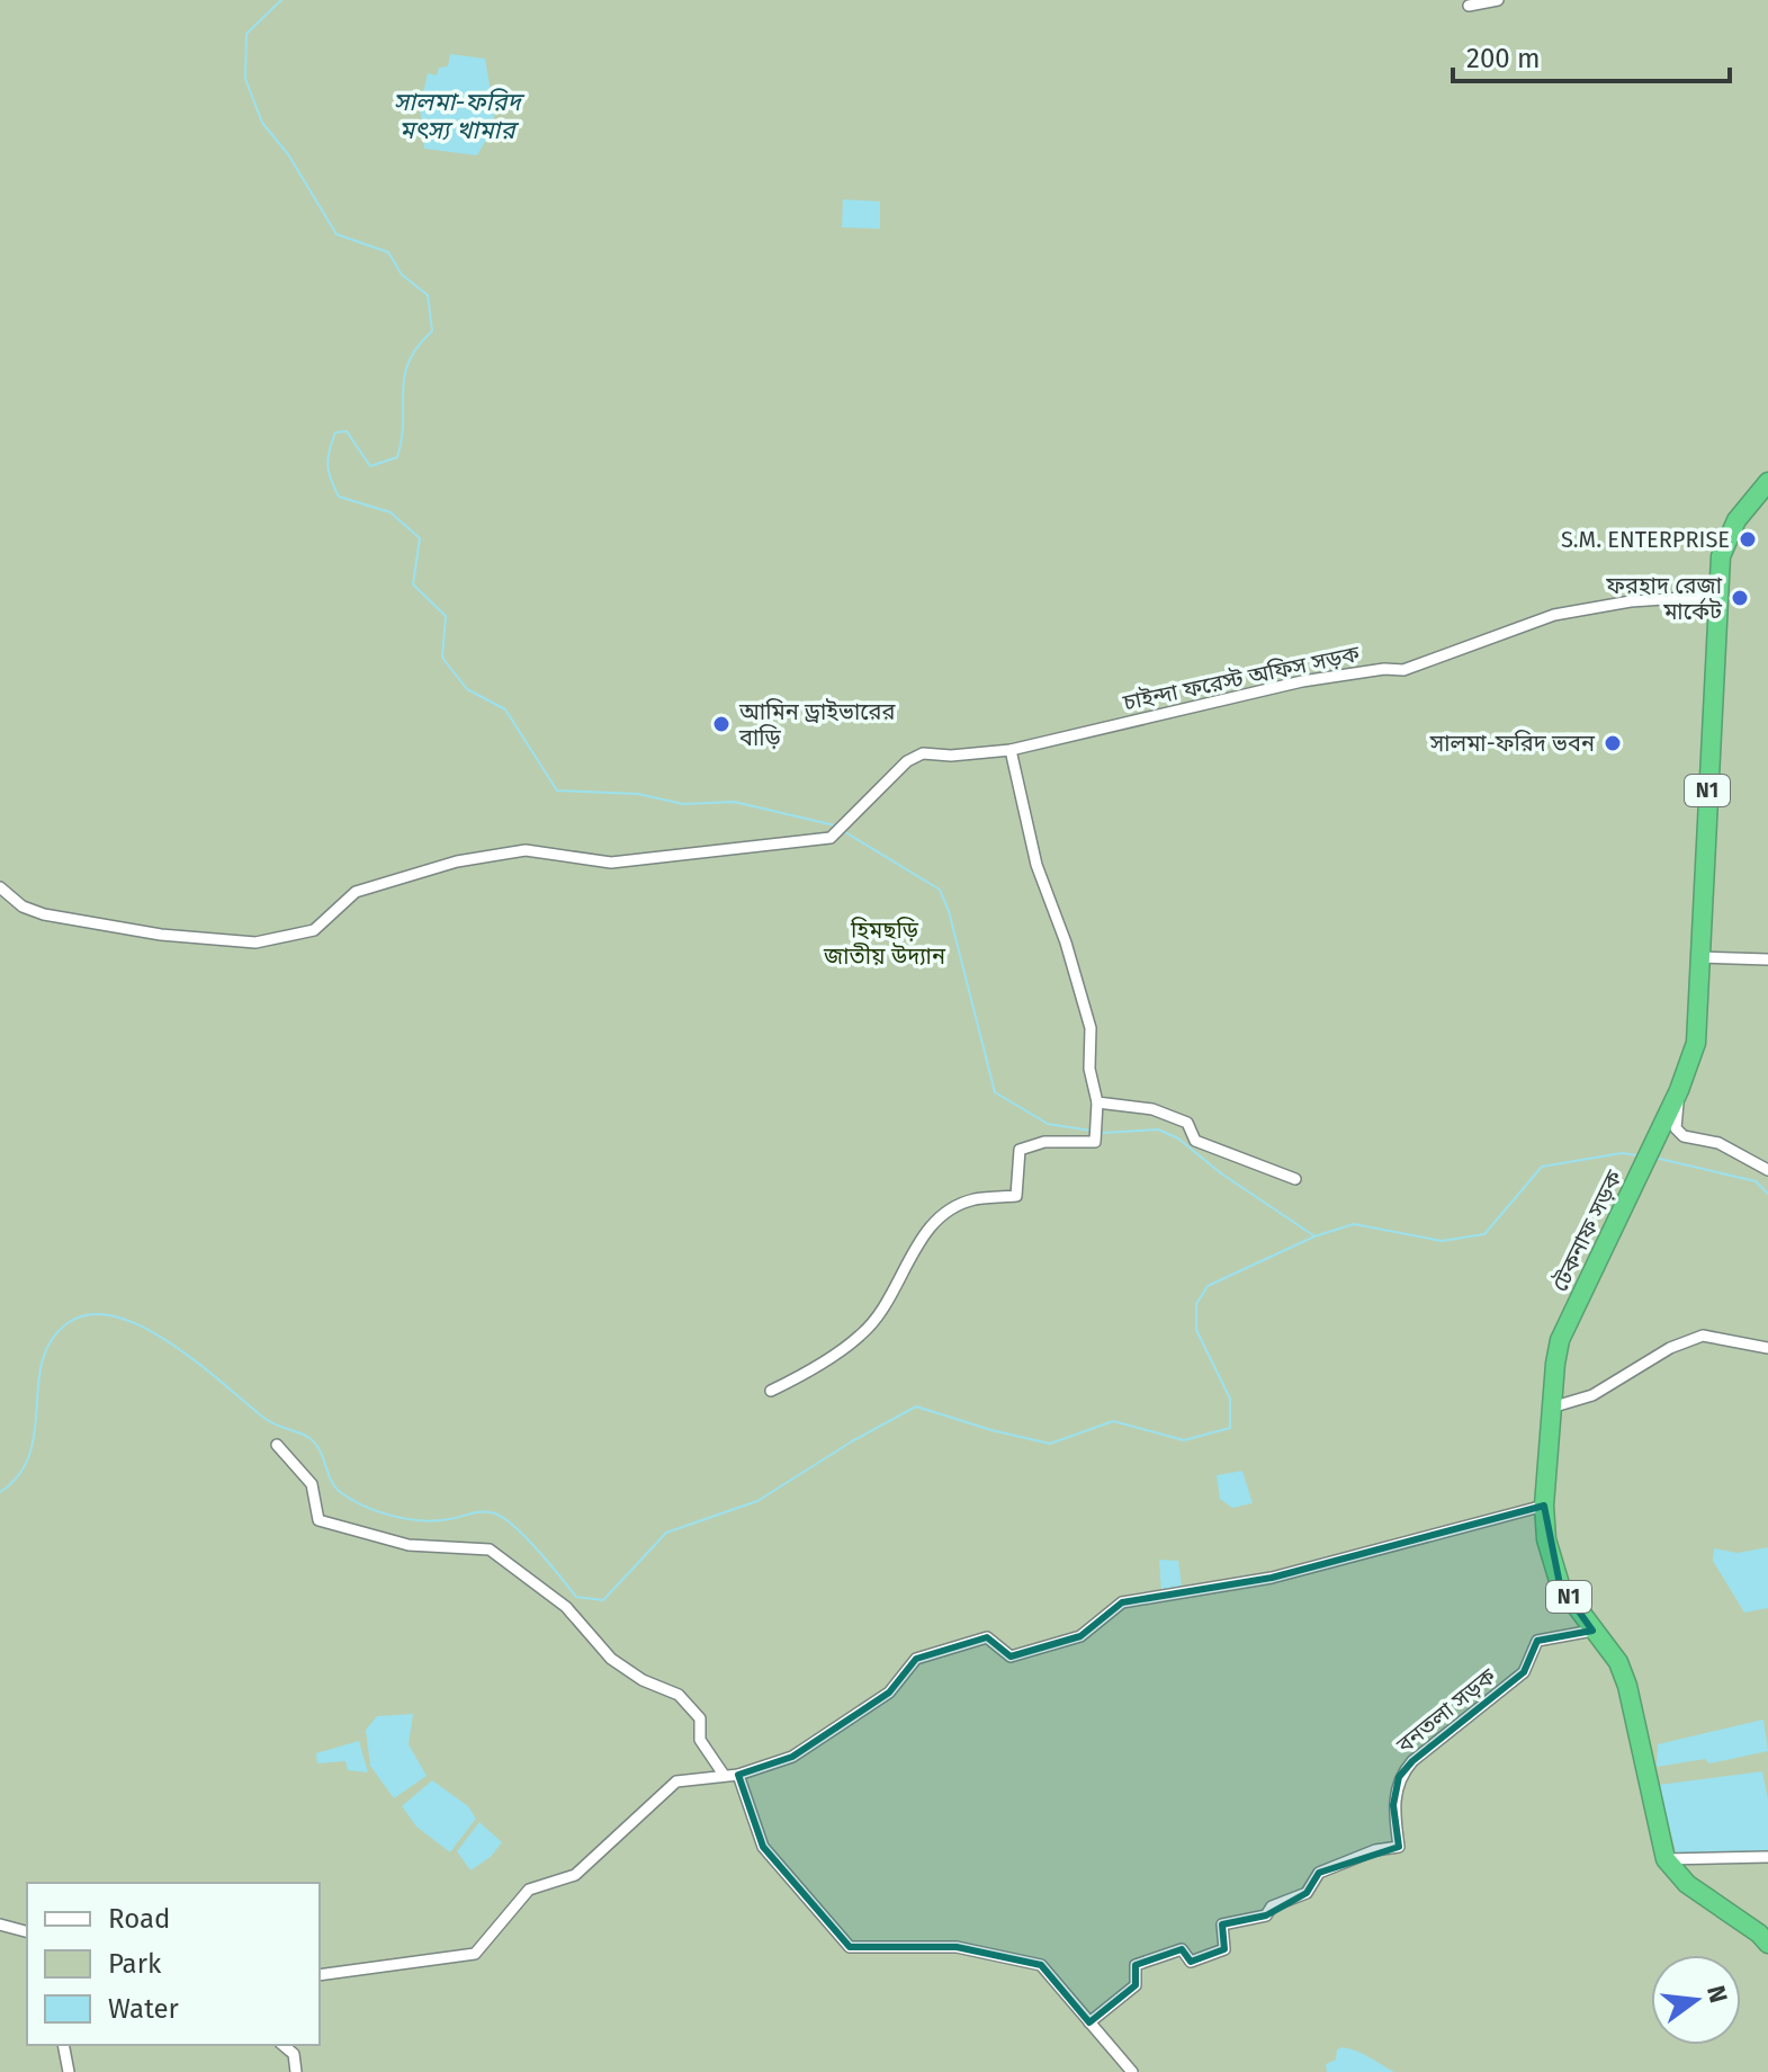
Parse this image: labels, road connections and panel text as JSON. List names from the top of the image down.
{
  "streets": {
    "highway": ["N1", "টেকনাফ সড়ক"],
    "street": ["চাইন্দা ফরেস্ট অফিস সড়ক", "বনতলা সড়ক"]
  },
  "crossings": [
    ["চাইন্দা ফরেস্ট অফিস সড়ক", "টেকনাফ সড়ক"],
    ["টেকনাফ সড়ক", "বনতলা সড়ক"]
  ],
  "water": ["সালমা-ফরিদ মৎস্য খামার"],
  "parks": ["হিমছড়ি জাতীয় উদ্যান"],
  "places": [
    "S.M. ENTERPRISE",
    "ফরহাদ রেজা মার্কেট",
    "আমিন ড্রাইভারের বাড়ি",
    "সালমা-ফরিদ ভবন"
  ],
  "legend": ["Road", "Park", "Water"],
  "scale_bar": "200 m",
  "north": "right"
}
